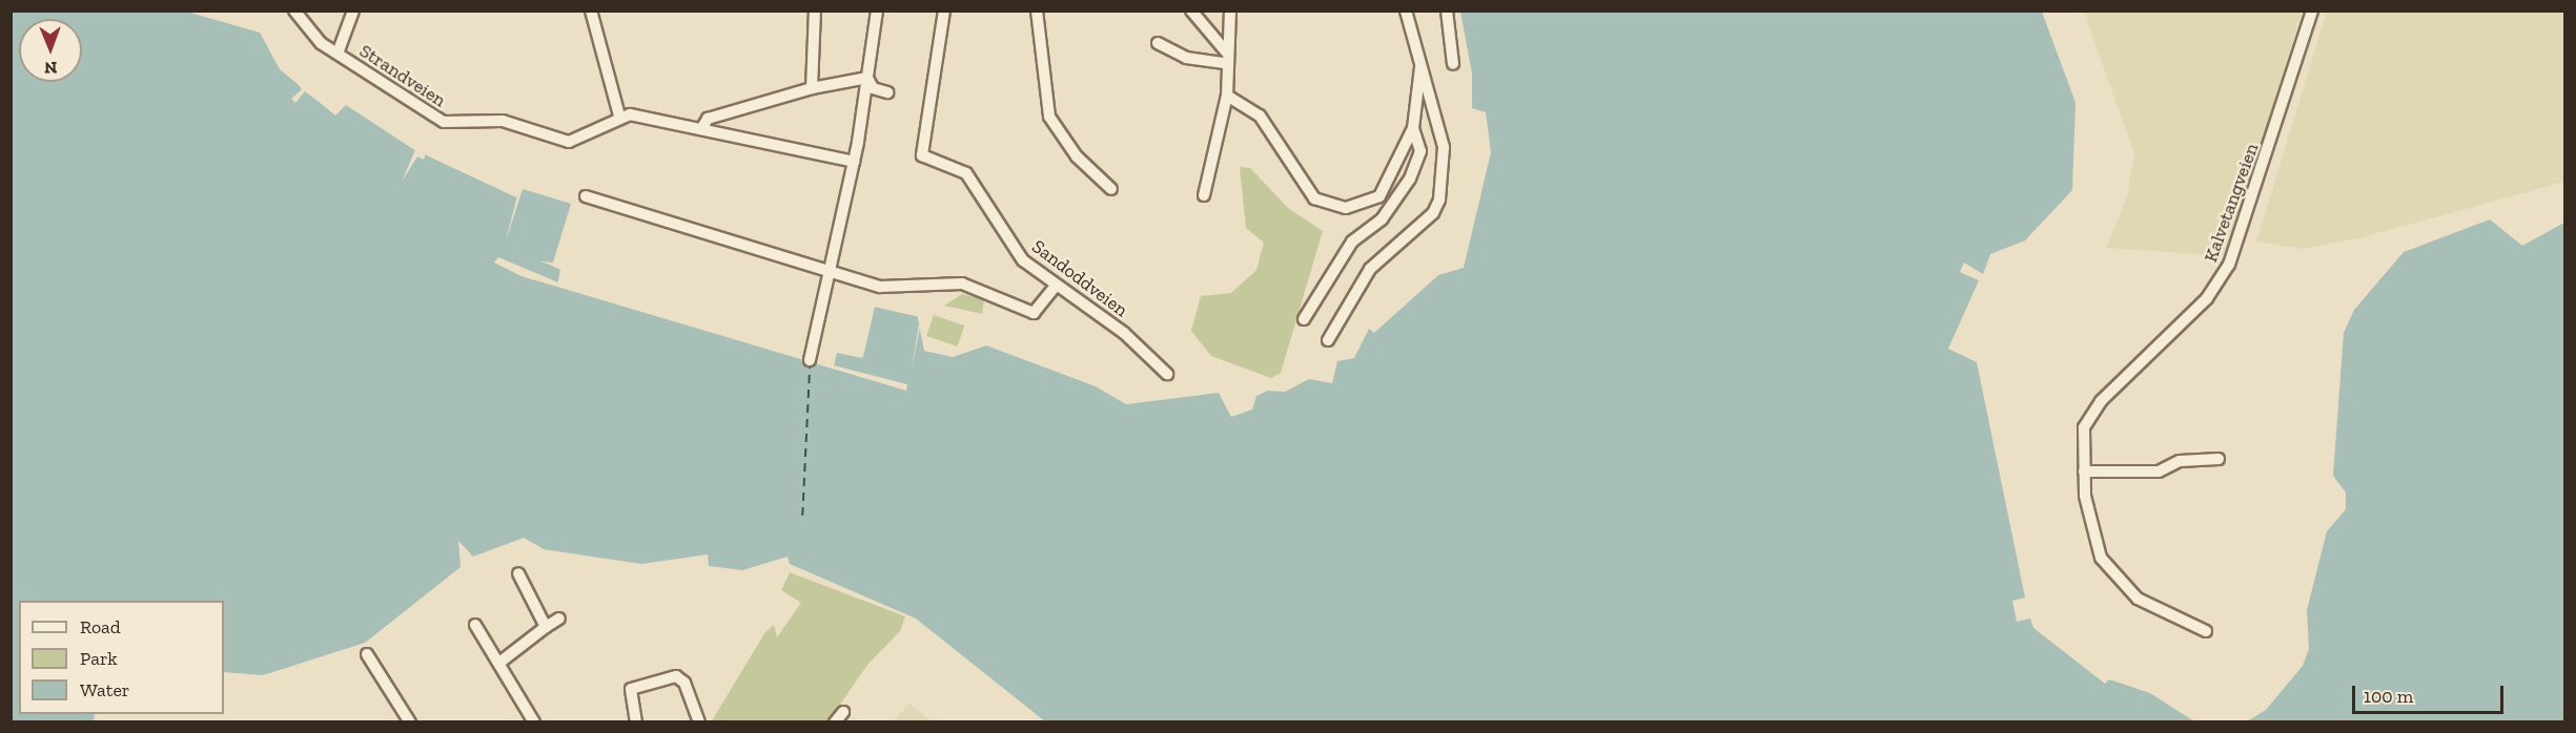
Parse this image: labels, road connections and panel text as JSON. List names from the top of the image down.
{
  "streets": {
    "street": ["Strandveien", "Kalvetangveien", "Sandoddveien"]
  },
  "legend": ["Road", "Park", "Water"],
  "scale_bar": "100 m",
  "north": "bottom"
}
